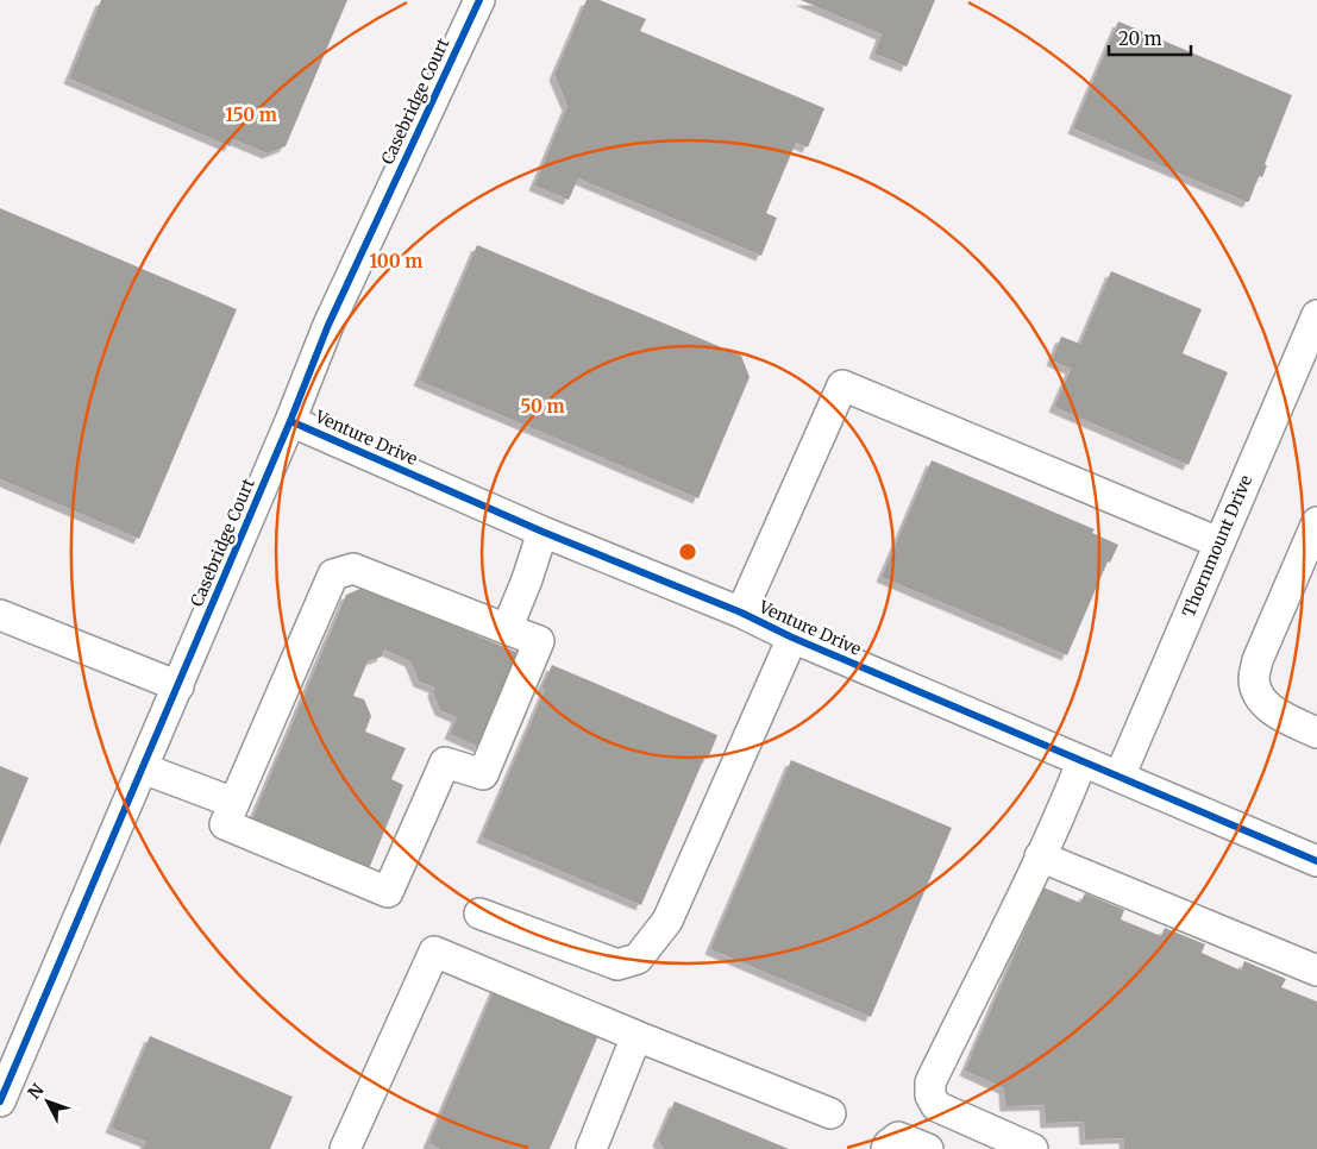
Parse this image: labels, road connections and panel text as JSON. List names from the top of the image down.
{
  "streets": {
    "street": ["Casebridge Court", "Venture Drive", "Thornmount Drive"]
  },
  "crossings": [
    ["Casebridge Court", "Venture Drive"],
    ["Venture Drive", "Thornmount Drive"]
  ],
  "scale_bar": "20 m",
  "north": "top left",
  "rings": ["150 m", "100 m", "50 m"]
}
